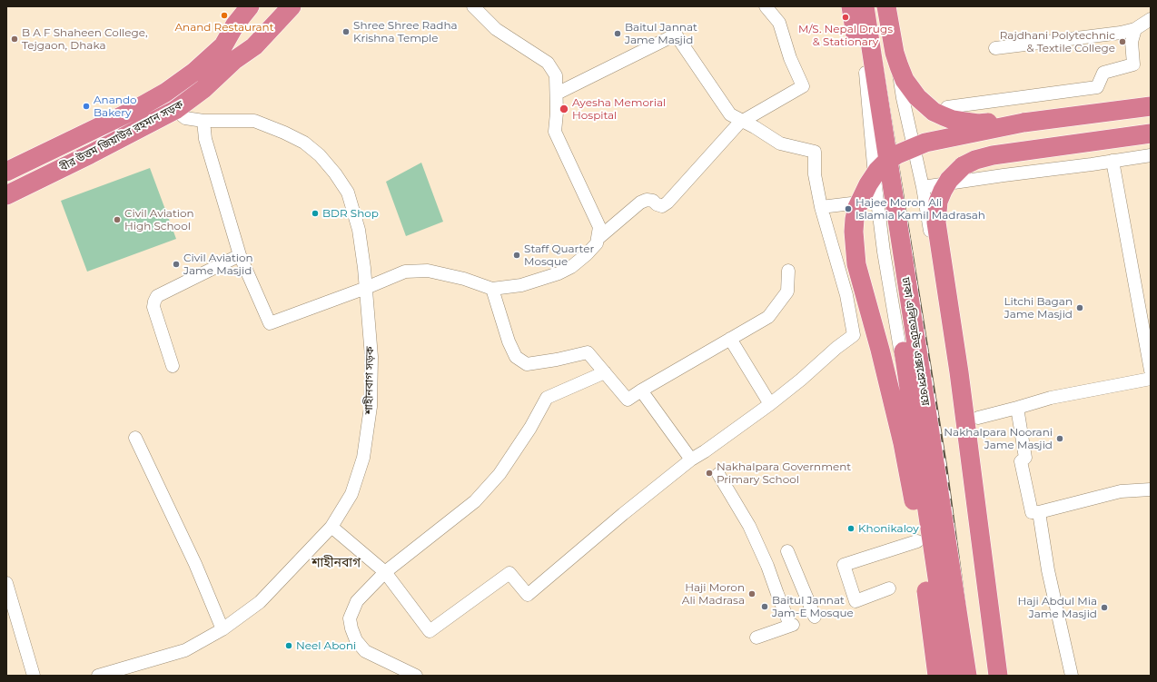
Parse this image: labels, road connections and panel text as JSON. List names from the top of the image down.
{
  "streets": {
    "highway": ["বীর উত্তম জিয়াউর রহমান সড়ক", "ঢাকা এলিভেটেড এক্সপ্রেসওয়ে"],
    "street": ["শাহীনবাগ সড়ক"]
  },
  "crossings": [
    ["বীর উত্তম জিয়াউর রহমান সড়ক", "শাহীনবাগ সড়ক"]
  ],
  "districts": ["শাহীনবাগ"],
  "places": [
    "Anand Restaurant",
    "M/S. Nepal Drugs & Stationary",
    "Shree Shree Radha Krishna Temple",
    "Baitul Jannat Jame Masjid",
    "B A F Shaheen College, Tejgaon, Dhaka",
    "Rajdhani Polytechnic & Textile College",
    "Anando Bakery",
    "Ayesha Memorial Hospital",
    "Hajee Moron Ali Islamia Kamil Madrasah",
    "BDR Shop",
    "Civil Aviation High School",
    "Staff Quarter Mosque",
    "Civil Aviation Jame Masjid",
    "Litchi Bagan Jame Masjid",
    "Nakhalpara Noorani Jame Masjid",
    "Nakhalpara Government Primary School",
    "Khonikaloy",
    "Haji Moron Ali Madrasa",
    "Baitul Jannat Jam-E Mosque",
    "Haji Abdul Mia Jame Masjid",
    "Neel Aboni"
  ]
}
